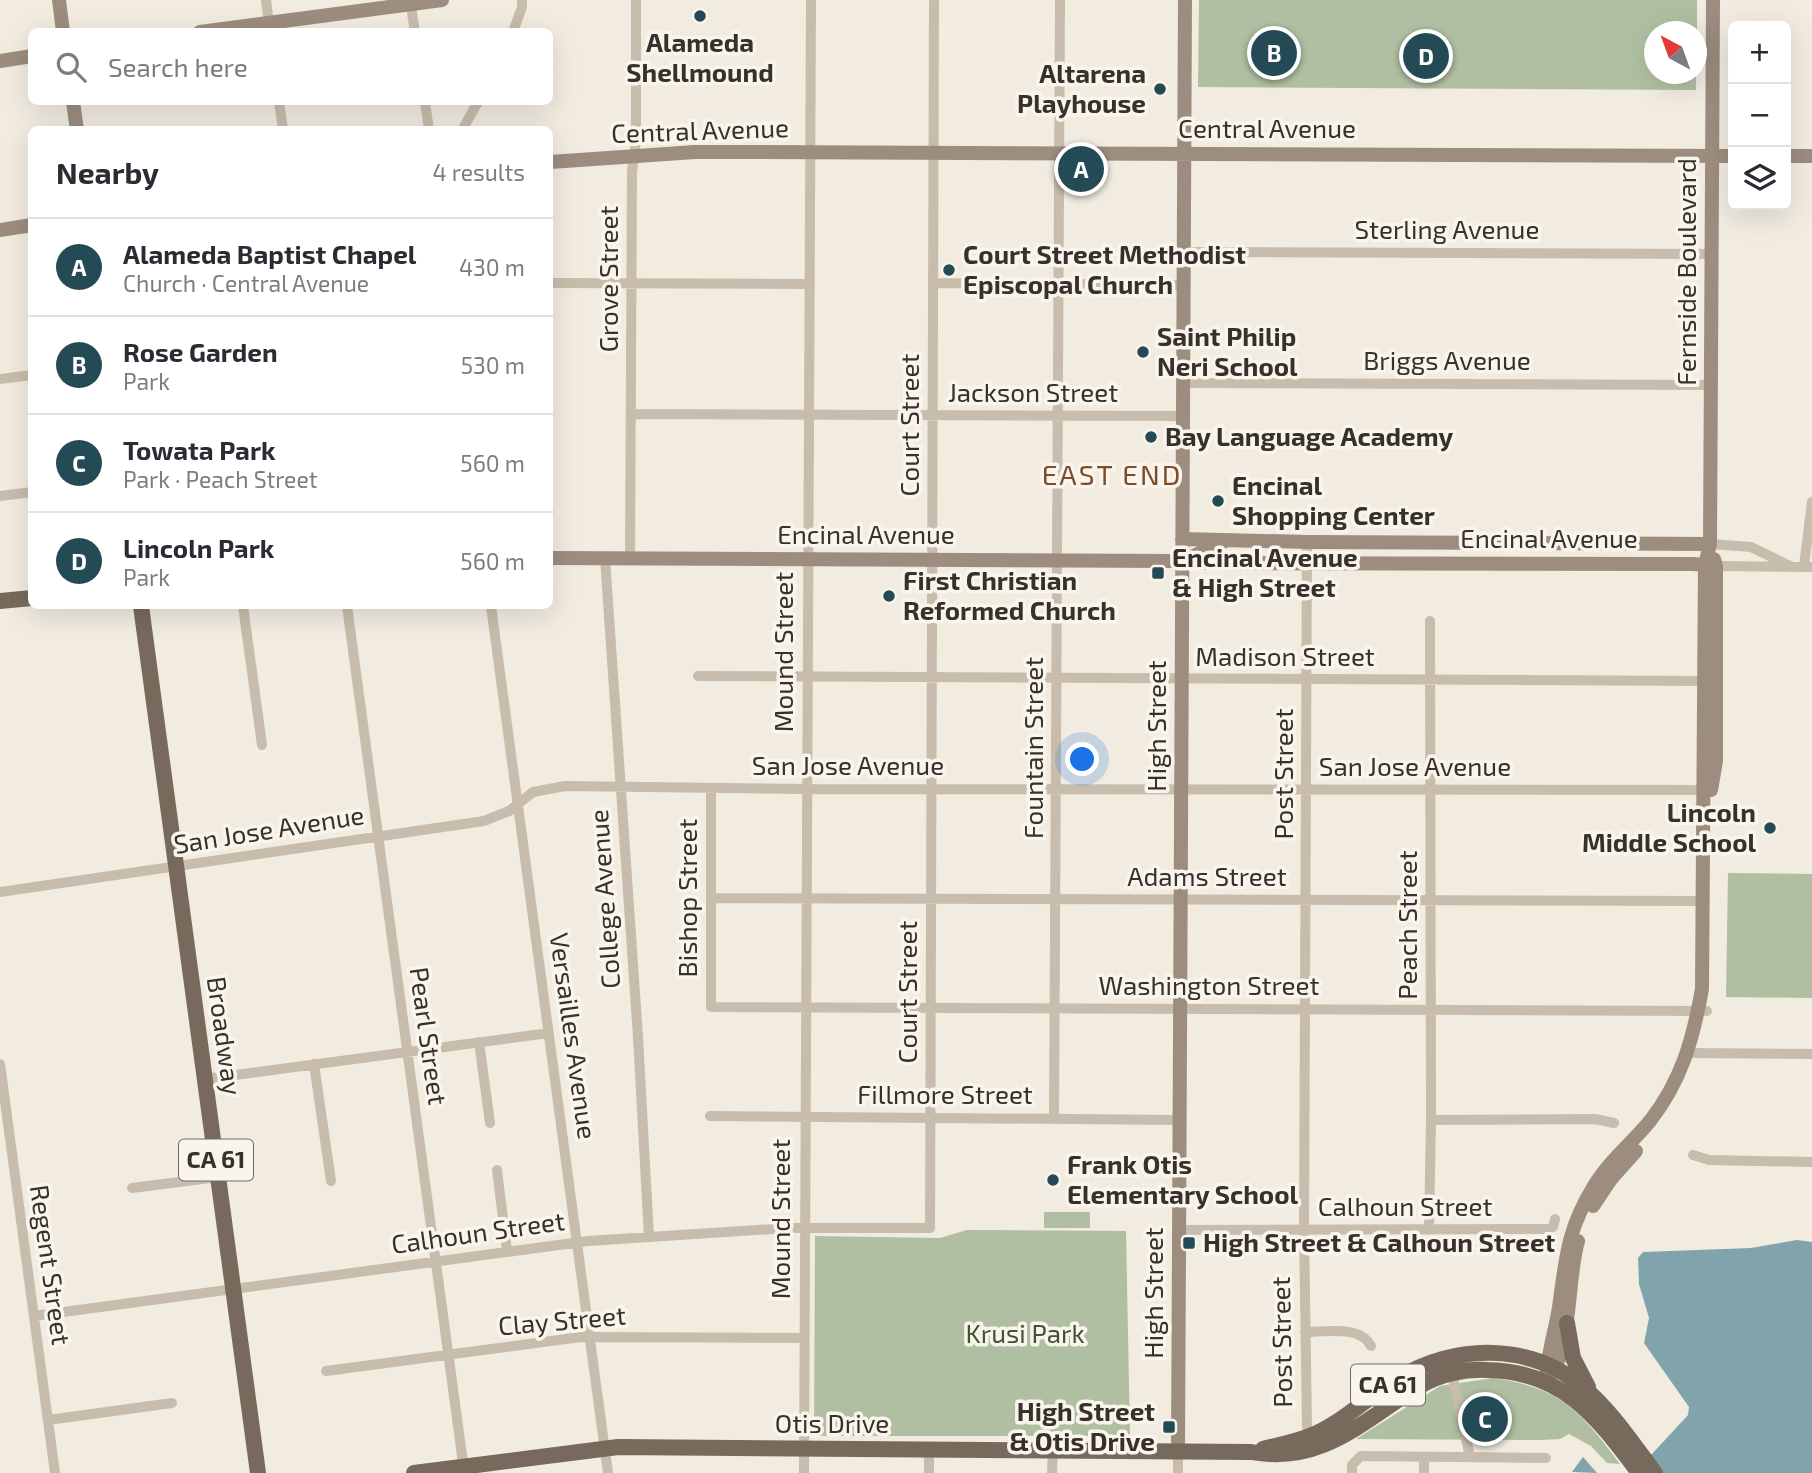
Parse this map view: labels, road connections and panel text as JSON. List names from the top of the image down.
{
  "streets": {
    "main road": [
      "Central Avenue",
      "Fernside Boulevard",
      "Encinal Avenue",
      "High Street",
      "Broadway",
      "CA 61",
      "Otis Drive"
    ],
    "street": [
      "Sterling Avenue",
      "Grove Street",
      "Briggs Avenue",
      "Jackson Street",
      "Court Street",
      "Mound Street",
      "Madison Street",
      "Fountain Street",
      "San Jose Avenue",
      "Post Street",
      "Adams Street",
      "Bishop Street",
      "College Avenue",
      "Peach Street",
      "Washington Street",
      "Pearl Street",
      "Versailles Avenue",
      "Fillmore Street",
      "Calhoun Street",
      "Regent Street",
      "Clay Street"
    ]
  },
  "crossings": [
    ["Central Avenue", "Fernside Boulevard"],
    ["Central Avenue", "Grove Street"],
    ["Central Avenue", "Court Street"],
    ["Central Avenue", "Mound Street"],
    ["Central Avenue", "High Street"],
    ["Central Avenue", "Fountain Street"],
    ["Sterling Avenue", "Fernside Boulevard"],
    ["Sterling Avenue", "High Street"],
    ["Fernside Boulevard", "Briggs Avenue"],
    ["Fernside Boulevard", "Encinal Avenue"],
    ["Fernside Boulevard", "Madison Street"],
    ["Fernside Boulevard", "San Jose Avenue"],
    ["Fernside Boulevard", "Adams Street"],
    ["Fernside Boulevard", "Washington Street"],
    ["Fernside Boulevard", "Otis Drive"],
    ["Grove Street", "Jackson Street"],
    ["Grove Street", "Encinal Avenue"],
    ["Briggs Avenue", "High Street"],
    ["Jackson Street", "Court Street"],
    ["Jackson Street", "Mound Street"],
    ["Jackson Street", "High Street"],
    ["Jackson Street", "Fountain Street"],
    ["Court Street", "Encinal Avenue"],
    ["Court Street", "Madison Street"],
    ["Court Street", "San Jose Avenue"],
    ["Court Street", "Adams Street"],
    ["Court Street", "Washington Street"],
    ["Court Street", "Fillmore Street"],
    ["Court Street", "Calhoun Street"],
    ["Encinal Avenue", "Mound Street"],
    ["Encinal Avenue", "High Street"],
    ["Encinal Avenue", "Fountain Street"],
    ["Encinal Avenue", "Post Street"],
    ["Encinal Avenue", "College Avenue"],
    ["Mound Street", "Madison Street"],
    ["Mound Street", "San Jose Avenue"],
    ["Mound Street", "Adams Street"],
    ["Mound Street", "Washington Street"],
    ["Mound Street", "Fillmore Street"],
    ["Mound Street", "Calhoun Street"],
    ["Mound Street", "Clay Street"],
    ["Mound Street", "Otis Drive"],
    ["Madison Street", "High Street"],
    ["Madison Street", "Fountain Street"],
    ["Madison Street", "Post Street"],
    ["Madison Street", "Peach Street"],
    ["High Street", "San Jose Avenue"],
    ["High Street", "Adams Street"],
    ["High Street", "Washington Street"],
    ["High Street", "Fillmore Street"],
    ["High Street", "Calhoun Street"],
    ["High Street", "Otis Drive"],
    ["Fountain Street", "San Jose Avenue"],
    ["Fountain Street", "Adams Street"],
    ["Fountain Street", "Washington Street"],
    ["Fountain Street", "Fillmore Street"],
    ["San Jose Avenue", "Post Street"],
    ["San Jose Avenue", "Bishop Street"],
    ["San Jose Avenue", "College Avenue"],
    ["San Jose Avenue", "Peach Street"],
    ["San Jose Avenue", "Broadway"],
    ["San Jose Avenue", "Pearl Street"],
    ["San Jose Avenue", "Versailles Avenue"],
    ["Post Street", "Adams Street"],
    ["Post Street", "Washington Street"],
    ["Post Street", "Calhoun Street"],
    ["Adams Street", "Bishop Street"],
    ["Adams Street", "Peach Street"],
    ["Bishop Street", "Washington Street"],
    ["College Avenue", "Calhoun Street"],
    ["Peach Street", "Washington Street"],
    ["Peach Street", "Calhoun Street"],
    ["Broadway", "Calhoun Street"],
    ["Pearl Street", "Calhoun Street"],
    ["Pearl Street", "Clay Street"],
    ["Pearl Street", "Otis Drive"],
    ["Versailles Avenue", "Calhoun Street"],
    ["Versailles Avenue", "Clay Street"],
    ["Versailles Avenue", "Otis Drive"],
    ["CA 61", "Otis Drive"],
    ["Calhoun Street", "Regent Street"]
  ],
  "districts": ["EAST END"],
  "parks": ["Krusi Park"],
  "places": {
    "other": [
      "Alameda Shellmound",
      "Altarena Playhouse",
      "Court Street Methodist Episcopal Church",
      "Saint Philip Neri School",
      "Bay Language Academy",
      "Encinal Shopping Center",
      "First Christian Reformed Church",
      "Lincoln Middle School",
      "Frank Otis Elementary School"
    ],
    "transit": ["Encinal Avenue & High Street", "High Street & Calhoun Street", "High Street & Otis Drive"]
  },
  "north": "top left",
  "page": {
    "map_buttons": ["+", "−"],
    "pins": [
      "B",
      "D",
      "A",
      "C"
    ],
    "search": "Search here",
    "heading": ["Nearby", "4 results"],
    "list": [
      {
        "mark": "A",
        "name": "Alameda Baptist Chapel",
        "note": "Church · Central Avenue",
        "value": "430 m"
      },
      {
        "mark": "B",
        "name": "Rose Garden",
        "note": "Park",
        "value": "530 m"
      },
      {
        "mark": "C",
        "name": "Towata Park",
        "note": "Park · Peach Street",
        "value": "560 m"
      },
      {
        "mark": "D",
        "name": "Lincoln Park",
        "note": "Park",
        "value": "560 m"
      }
    ]
  }
}
